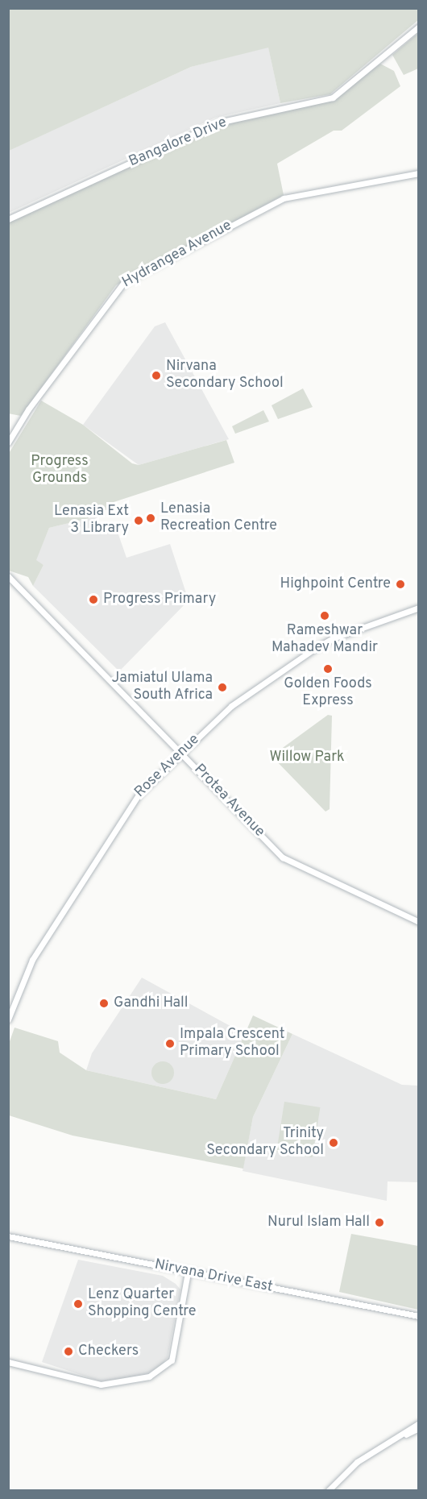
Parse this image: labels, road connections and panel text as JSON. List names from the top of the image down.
{
  "streets": {
    "street": [
      "Bangalore Drive",
      "Hydrangea Avenue",
      "Rose Avenue",
      "Protea Avenue",
      "Nirvana Drive East"
    ]
  },
  "crossings": [
    ["Rose Avenue", "Protea Avenue"]
  ],
  "parks": ["Progress Grounds", "Willow Park"],
  "places": [
    "Nirvana Secondary School",
    "Lenasia Recreation Centre",
    "Lenasia Ext 3 Library",
    "Highpoint Centre",
    "Progress Primary",
    "Rameshwar Mahadev Mandir",
    "Golden Foods Express",
    "Jamiatul Ulama South Africa",
    "Gandhi Hall",
    "Impala Crescent Primary School",
    "Trinity Secondary School",
    "Nurul Islam Hall",
    "Lenz Quarter Shopping Centre",
    "Checkers"
  ]
}
